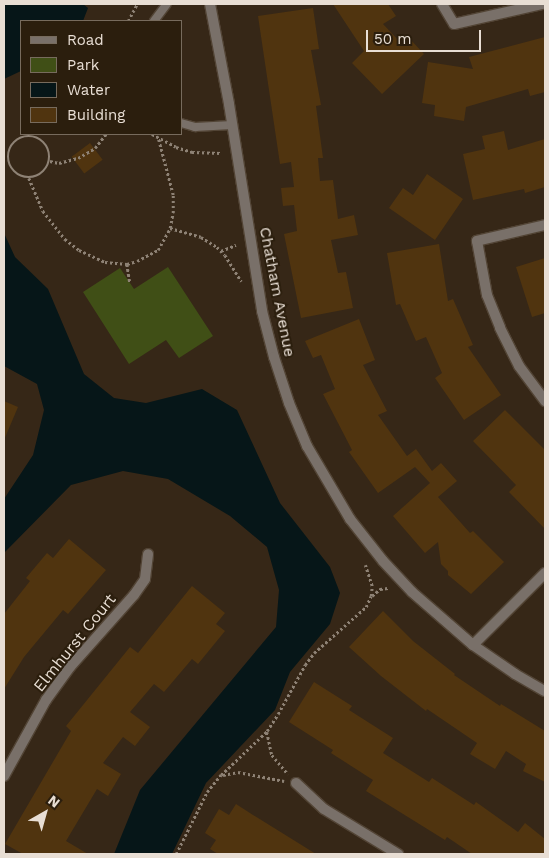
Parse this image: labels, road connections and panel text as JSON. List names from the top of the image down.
{
  "streets": {
    "street": ["Chatham Avenue", "Elmhurst Court"]
  },
  "legend": [
    "Road",
    "Park",
    "Water",
    "Building"
  ],
  "scale_bar": "50 m",
  "north": "top right"
}
